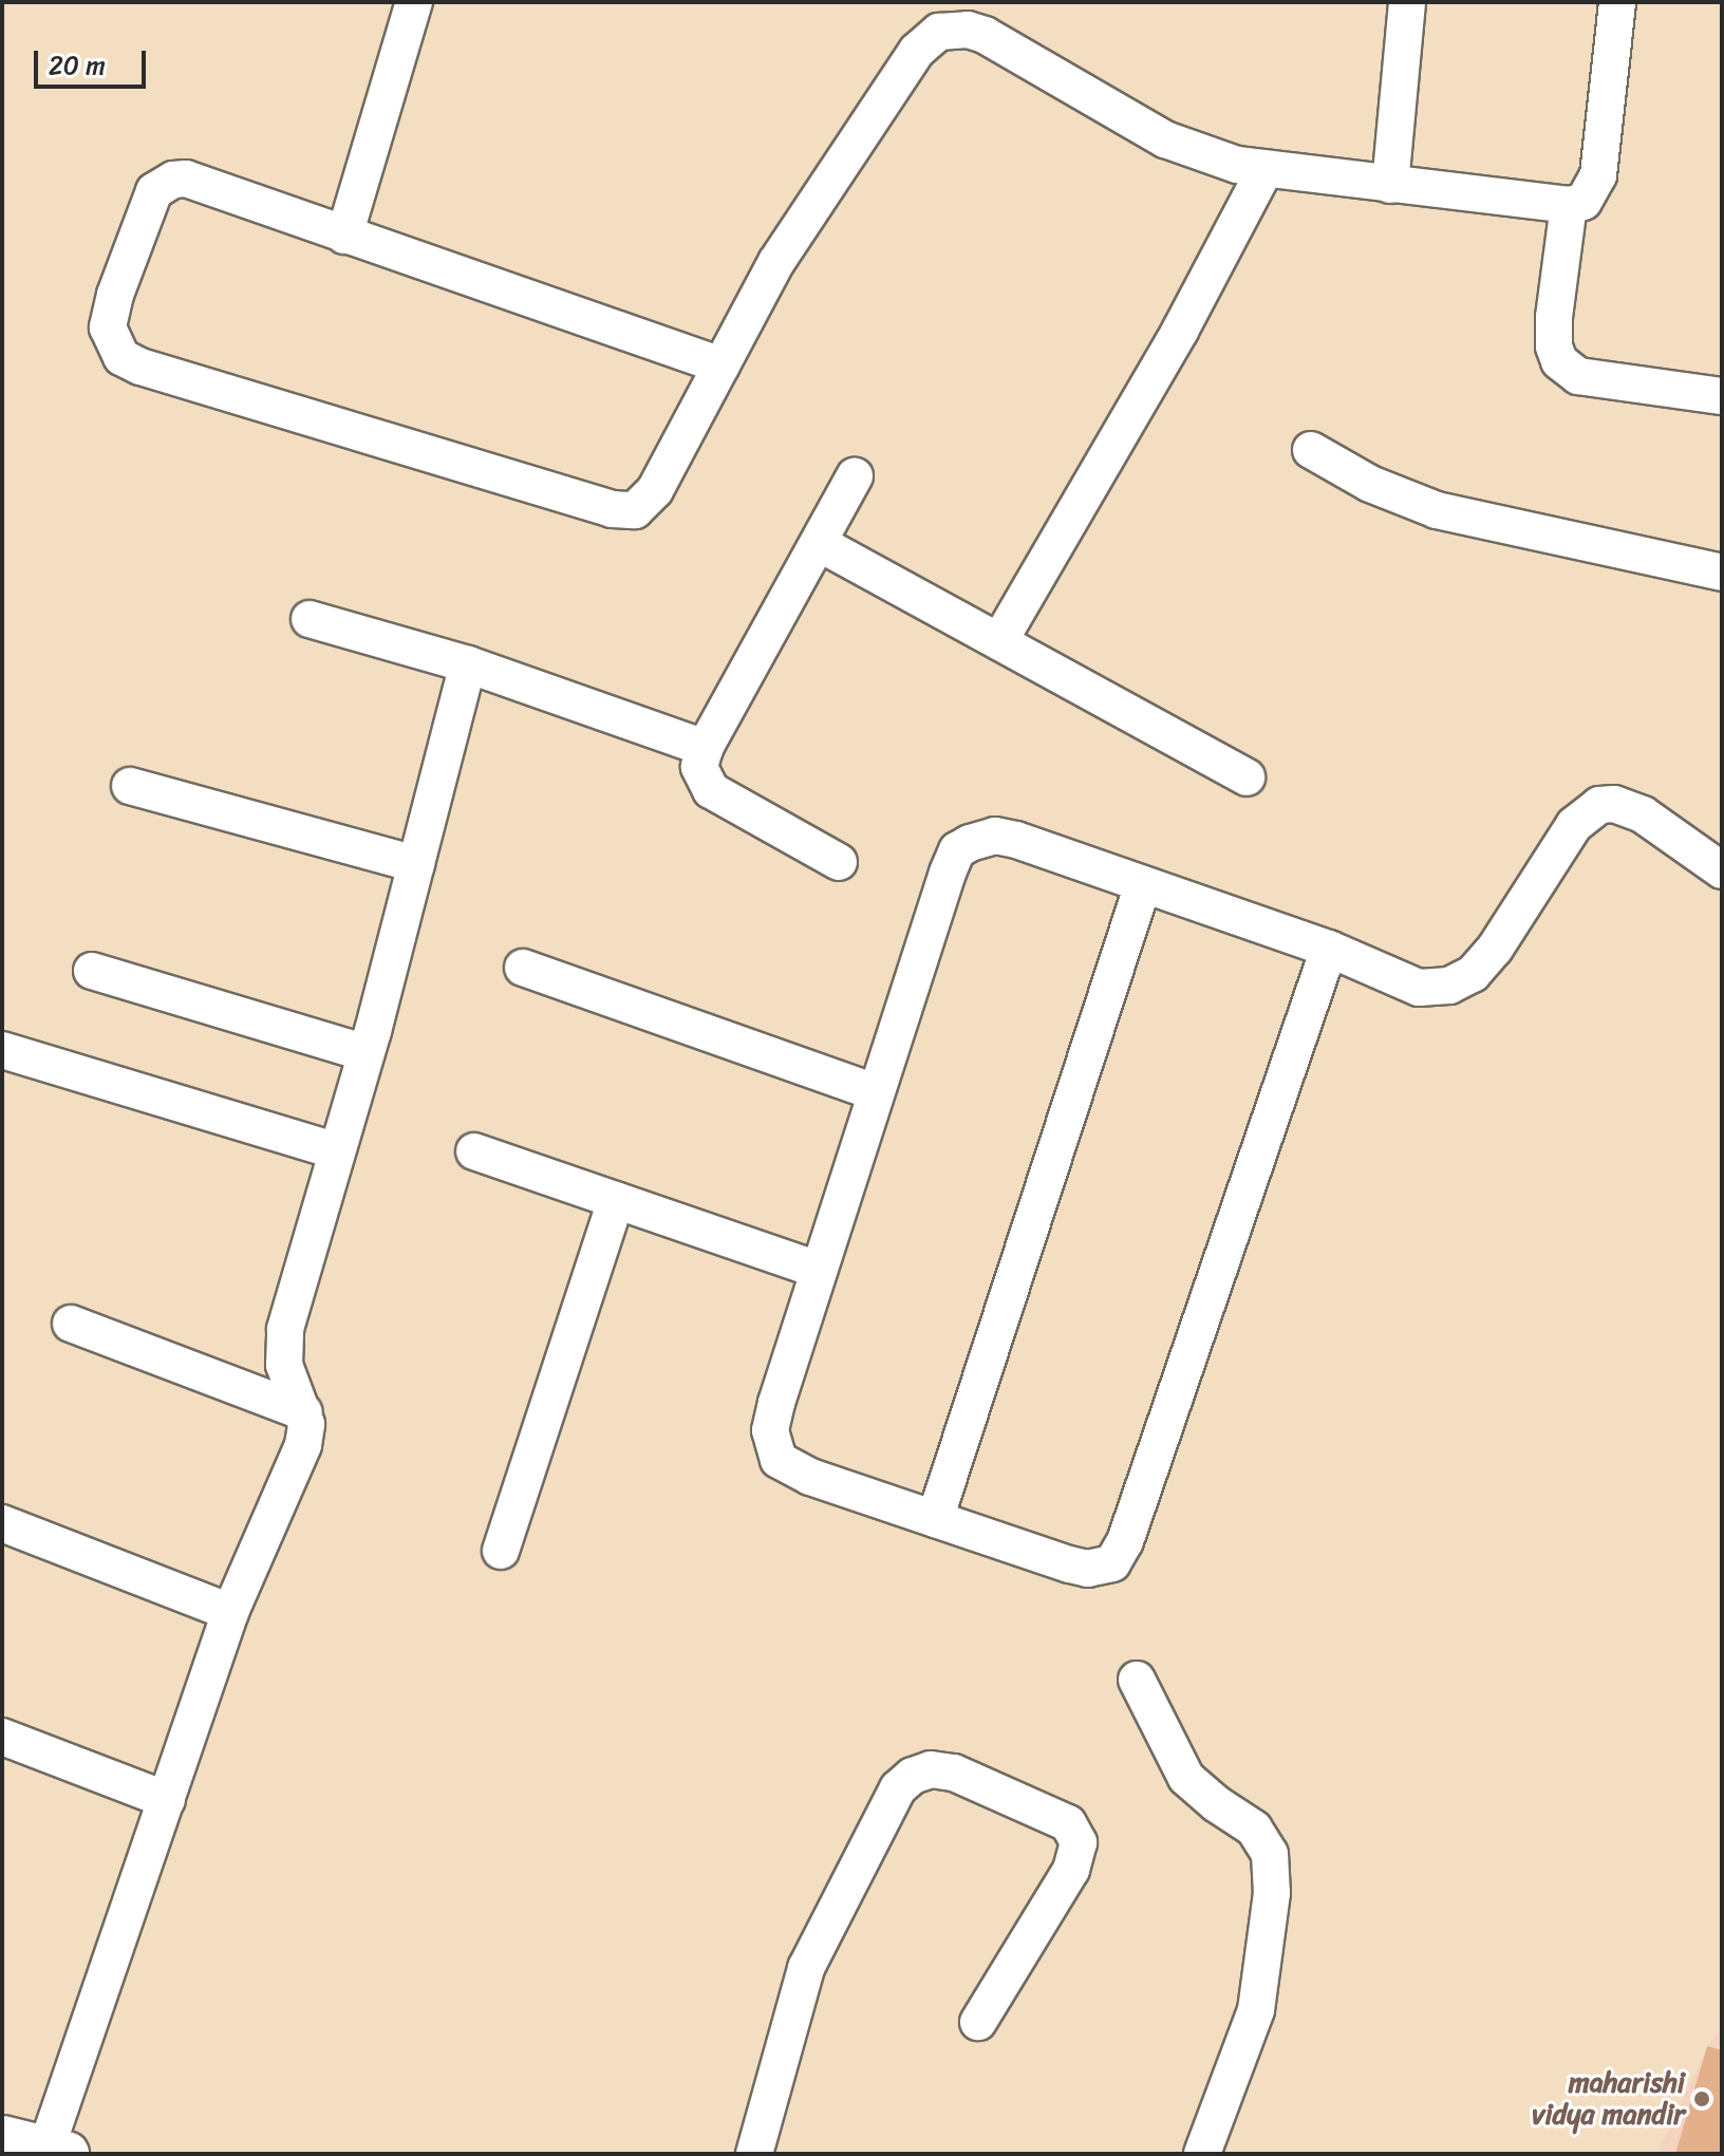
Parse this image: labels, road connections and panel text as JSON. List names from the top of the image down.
{
  "places": ["maharishi vidya mandir"],
  "scale_bar": "20 m"
}
